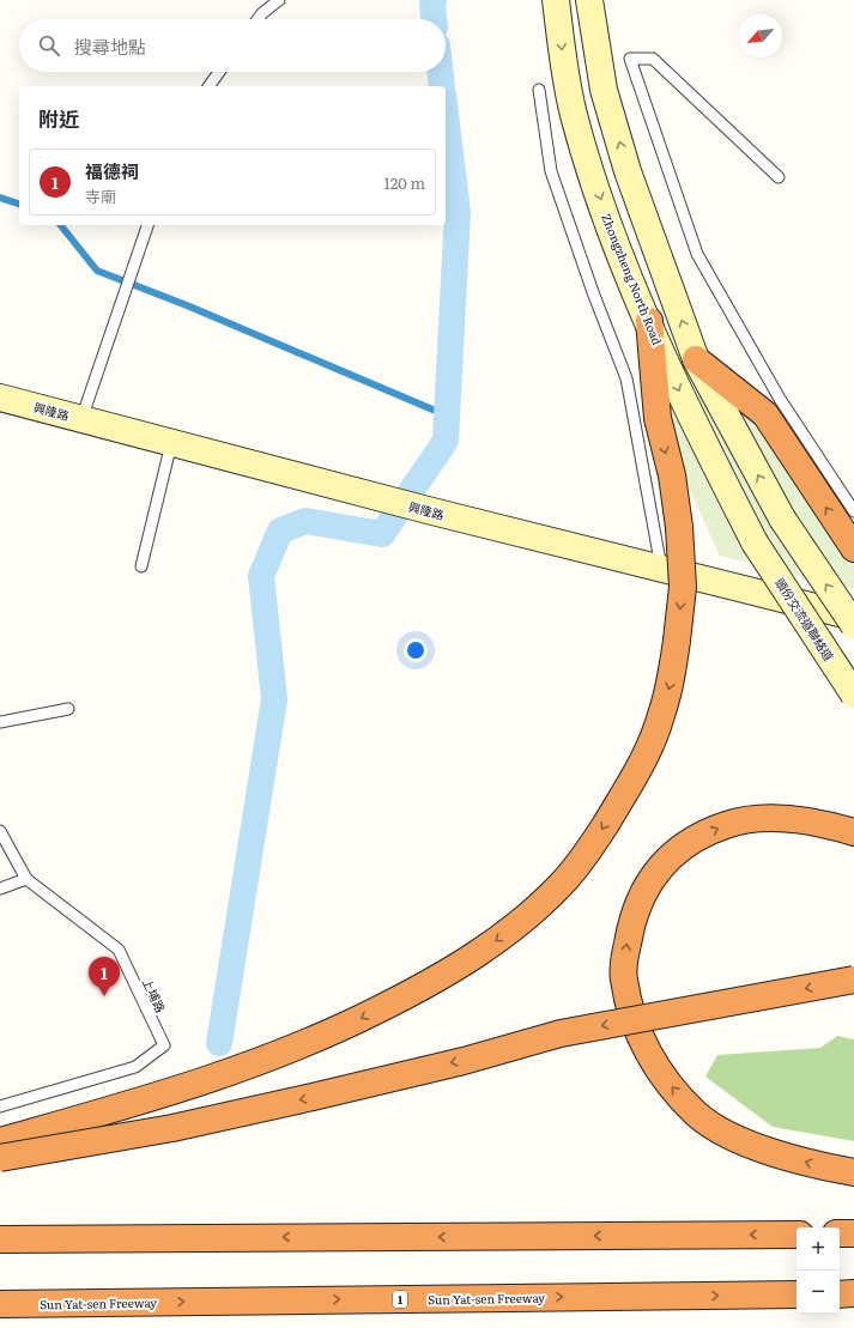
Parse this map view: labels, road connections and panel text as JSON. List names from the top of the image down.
{
  "streets": {
    "highway": ["Sun Yat-sen Freeway", "1"],
    "main road": ["Zhongzheng North Road", "興隆路", "頭份交流道聯絡道"],
    "lane": ["上埔路"]
  },
  "crossings": [
    ["Zhongzheng North Road", "頭份交流道聯絡道"]
  ],
  "north": "bottom left",
  "page": {
    "search": "搜尋地點",
    "heading": "附近",
    "list": [
      {
        "mark": "1",
        "name": "福德祠",
        "note": "寺廟",
        "value": "120 m"
      }
    ],
    "pins": "1",
    "map_buttons": ["+", "−"]
  }
}
